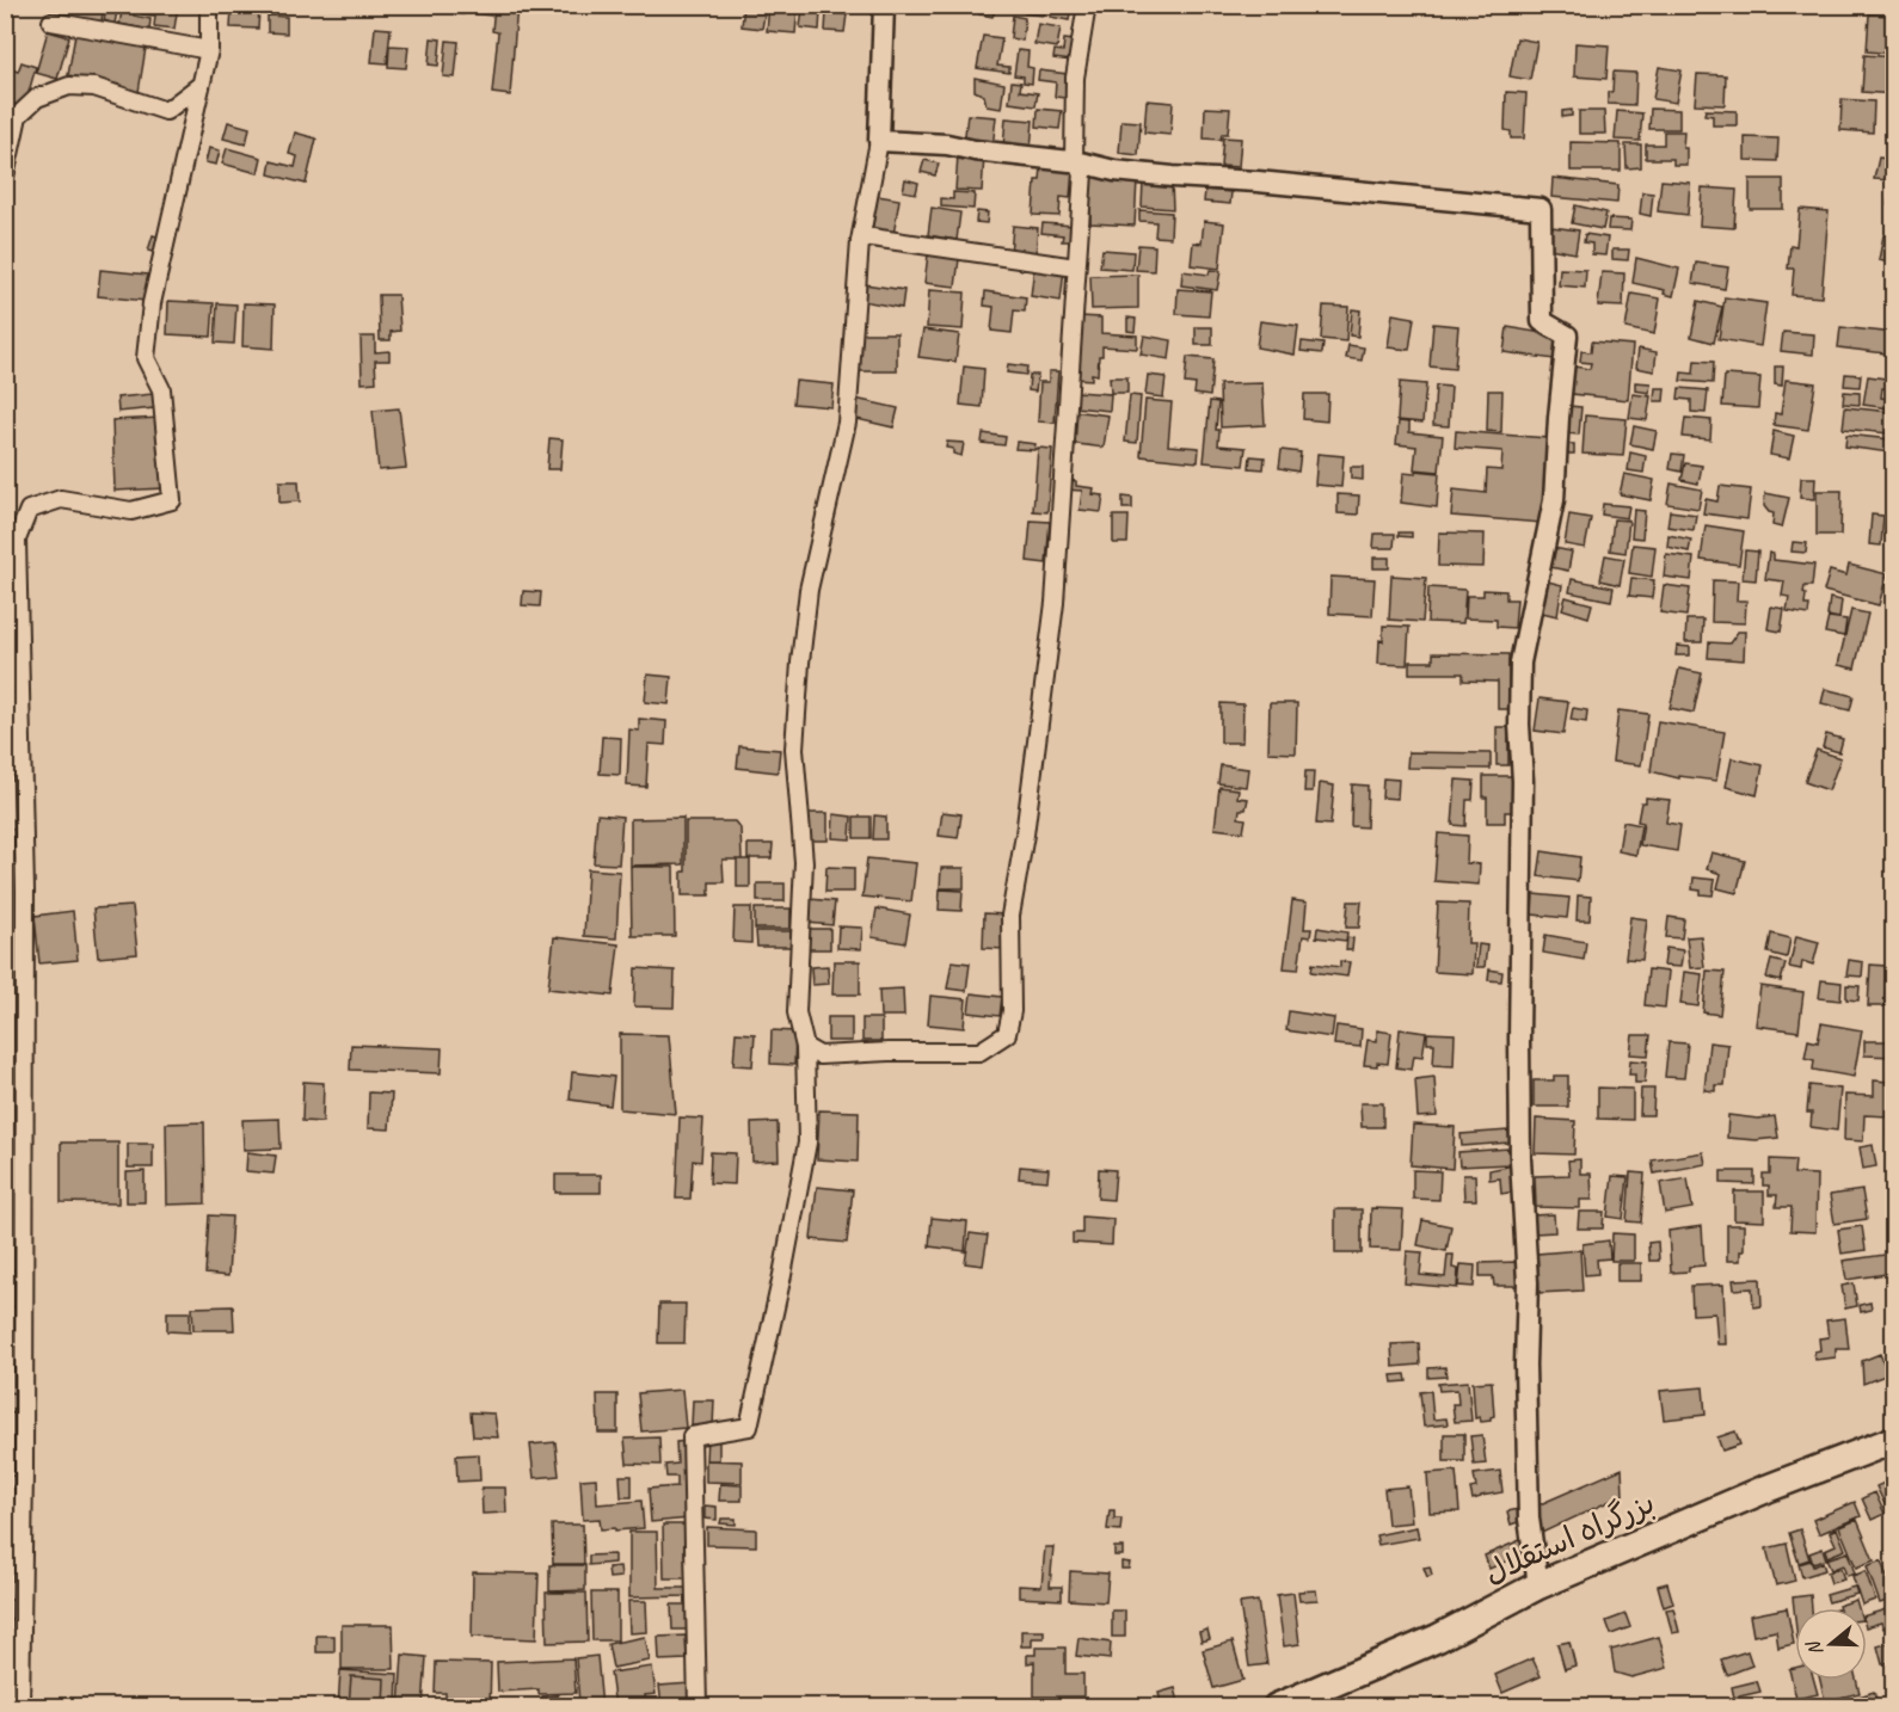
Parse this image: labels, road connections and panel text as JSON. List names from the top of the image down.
{
  "streets": {
    "highway": ["بزرگراه استقلال"]
  },
  "north": "left"
}
